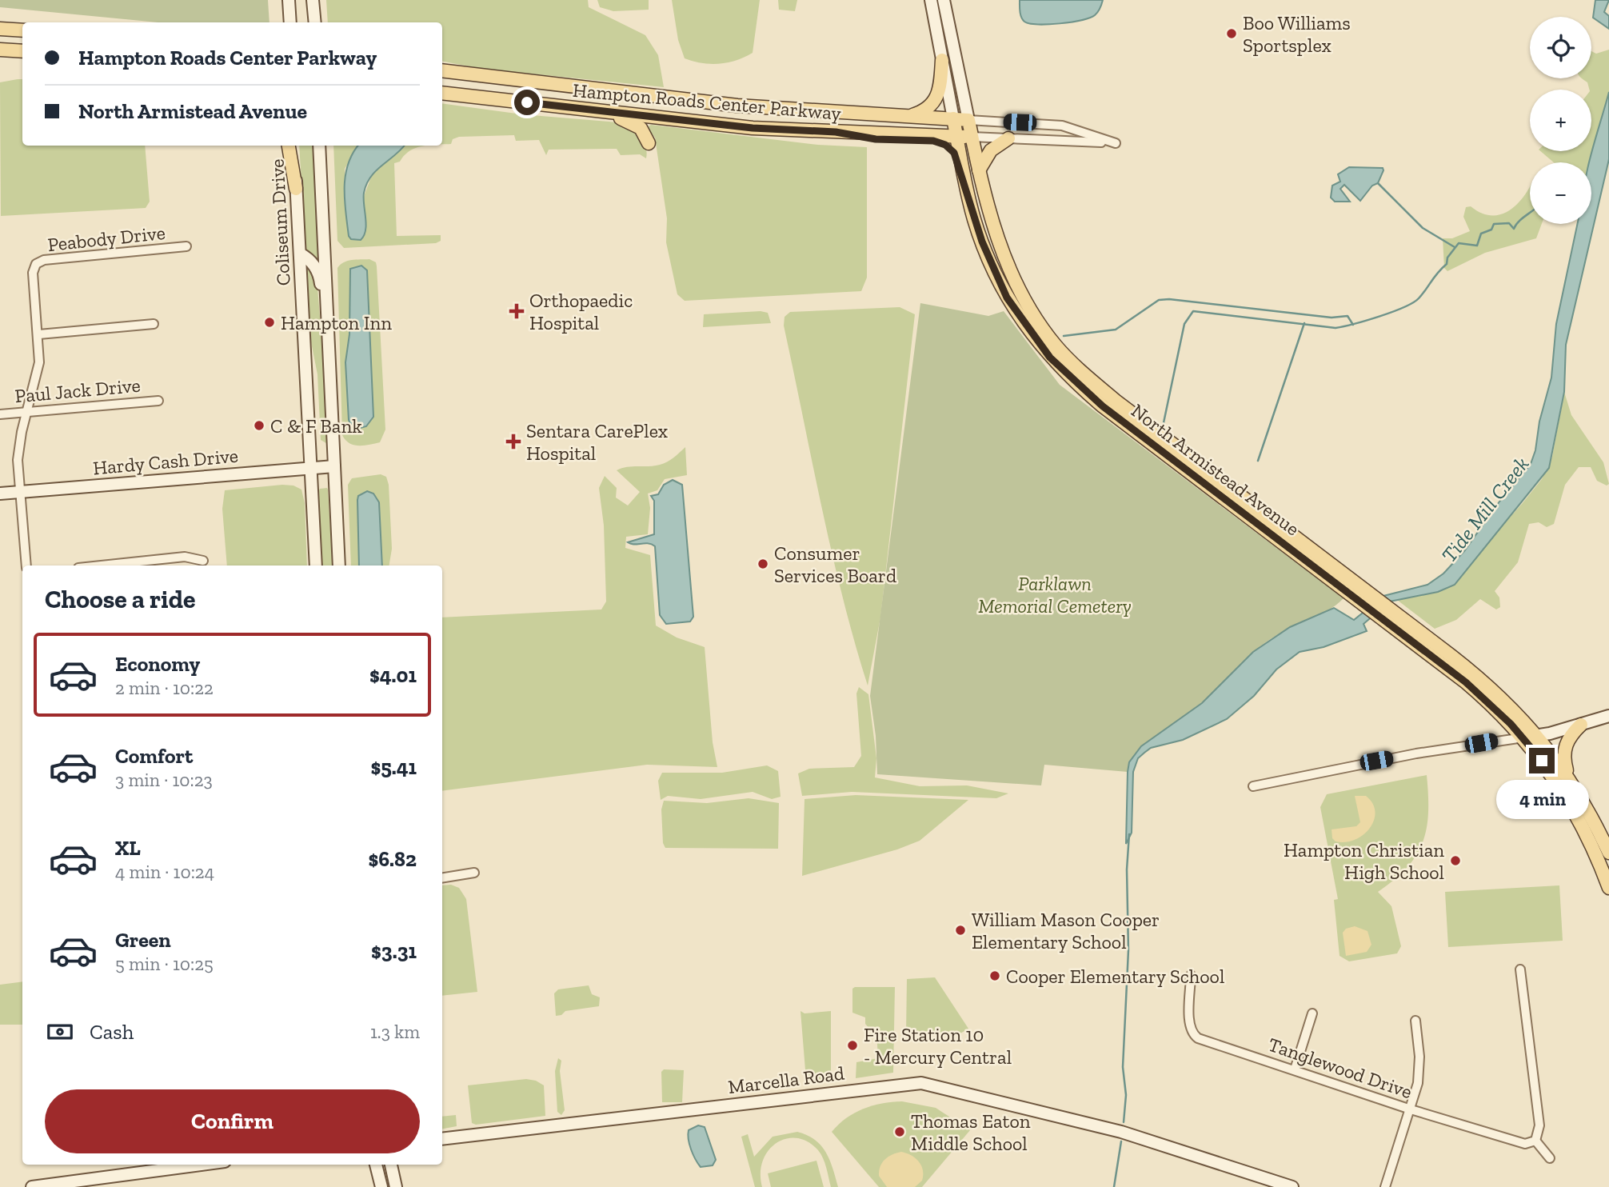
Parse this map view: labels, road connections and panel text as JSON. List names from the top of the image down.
{
  "streets": {
    "main road": ["Hampton Roads Center Parkway", "North Armistead Avenue"],
    "street": [
      "Coliseum Drive",
      "Peabody Drive",
      "Paul Jack Drive",
      "Hardy Cash Drive",
      "Tanglewood Drive",
      "Marcella Road"
    ]
  },
  "crossings": [
    ["Hampton Roads Center Parkway", "North Armistead Avenue"],
    ["Coliseum Drive", "Hardy Cash Drive"],
    ["Peabody Drive", "Paul Jack Drive"],
    ["Peabody Drive", "Hardy Cash Drive"]
  ],
  "water": ["Tide Mill Creek"],
  "parks": ["Parklawn Memorial Cemetery"],
  "places": {
    "other": [
      "Boo Williams Sportsplex",
      "Hampton Inn",
      "C & F Bank",
      "Consumer Services Board",
      "Hampton Christian High School",
      "William Mason Cooper Elementary School",
      "Cooper Elementary School",
      "Fire Station 10 - Mercury Central",
      "Thomas Eaton Middle School"
    ],
    "health": ["Orthopaedic Hospital", "Sentara CarePlex Hospital"]
  },
  "page": {
    "map_buttons": ["+", "−"],
    "banner": ["Hampton Roads Center Parkway", "North Armistead Avenue"],
    "heading": "Choose a ride",
    "list": [
      {
        "name": "Economy",
        "note": "2 min · 10:22",
        "value": "$4.01"
      },
      {
        "name": "Comfort",
        "note": "3 min · 10:23",
        "value": "$5.41"
      },
      {
        "name": "XL",
        "note": "4 min · 10:24",
        "value": "$6.82"
      },
      {
        "name": "Green",
        "note": "5 min · 10:25",
        "value": "$3.31"
      }
    ],
    "bubble": "4 min",
    "pay": ["Cash", "1.3 km"],
    "buttons": "Confirm"
  }
}
